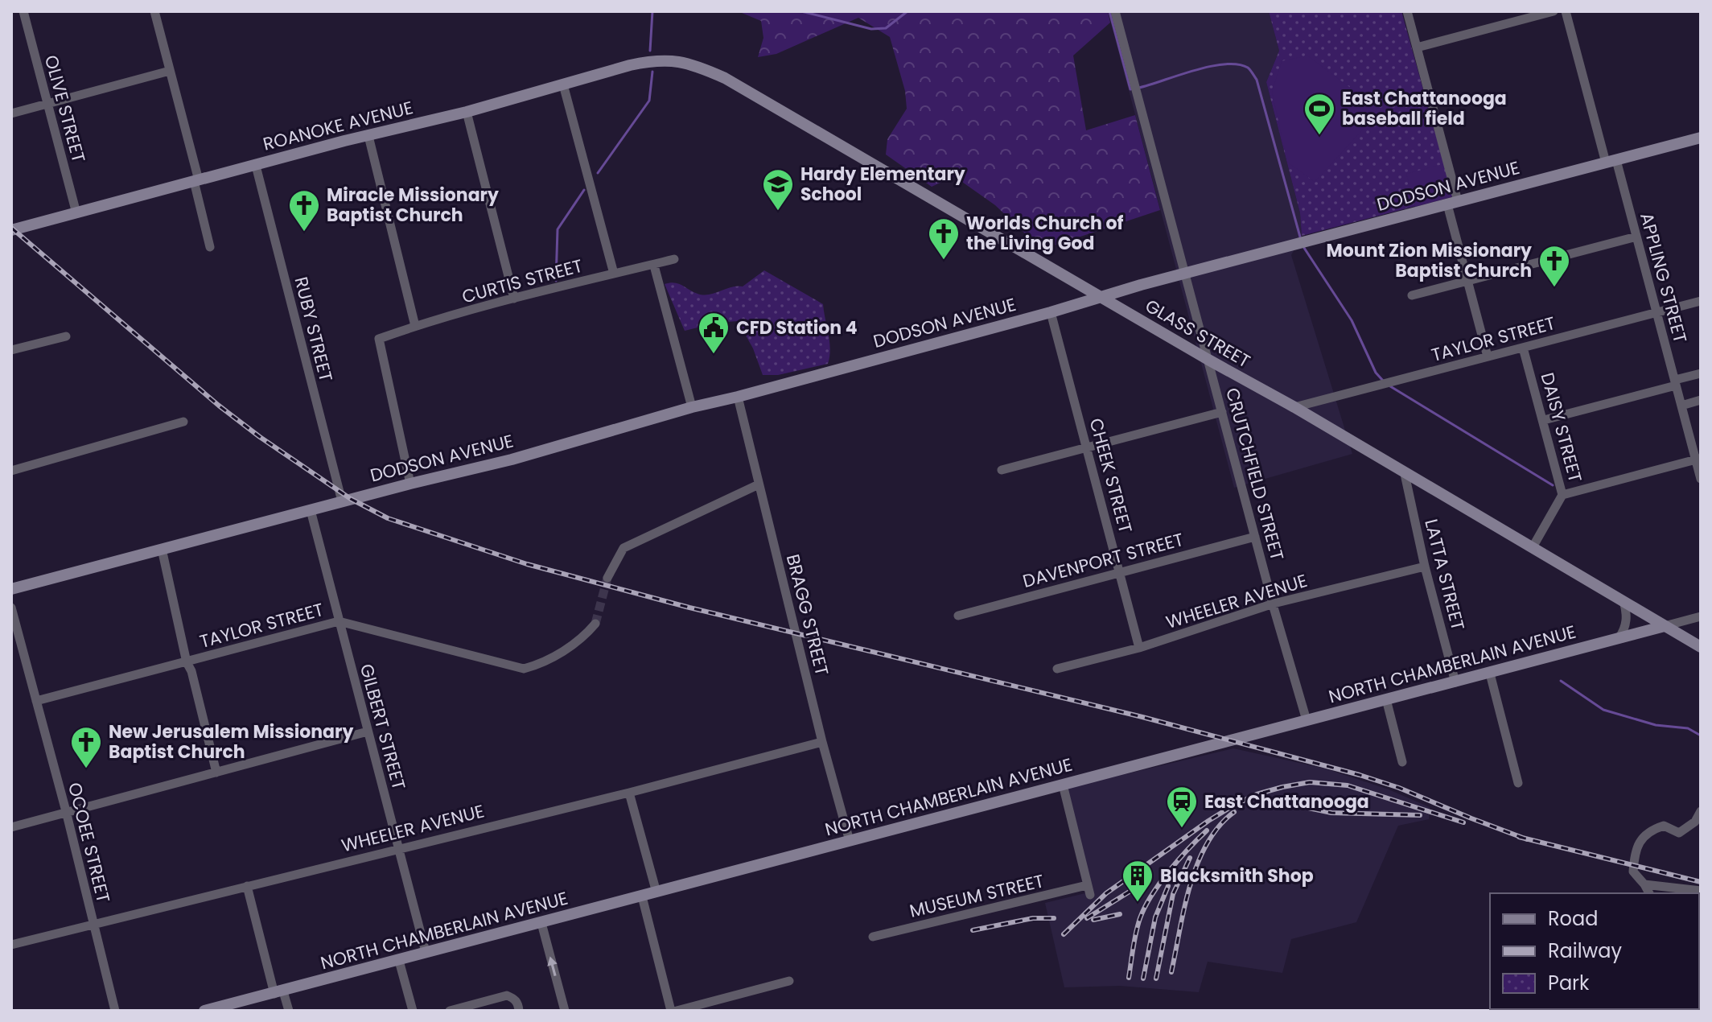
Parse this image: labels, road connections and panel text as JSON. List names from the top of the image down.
{
  "streets": {
    "street": [
      "OLIVE STREET",
      "ROANOKE AVENUE",
      "DODSON AVENUE",
      "APPLING STREET",
      "CURTIS STREET",
      "RUBY STREET",
      "GLASS STREET",
      "TAYLOR STREET",
      "DAISY STREET",
      "CRUTCHFIELD STREET",
      "CHEEK STREET",
      "DAVENPORT STREET",
      "LATTA STREET",
      "WHEELER AVENUE",
      "BRAGG STREET",
      "NORTH CHAMBERLAIN AVENUE",
      "GILBERT STREET",
      "OCOEE STREET",
      "MUSEUM STREET"
    ]
  },
  "crossings": [
    ["OLIVE STREET", "ROANOKE AVENUE"],
    ["ROANOKE AVENUE", "RUBY STREET"],
    ["ROANOKE AVENUE", "GLASS STREET"],
    ["DODSON AVENUE", "APPLING STREET"],
    ["DODSON AVENUE", "CURTIS STREET"],
    ["DODSON AVENUE", "RUBY STREET"],
    ["DODSON AVENUE", "GLASS STREET"],
    ["DODSON AVENUE", "CRUTCHFIELD STREET"],
    ["DODSON AVENUE", "CHEEK STREET"],
    ["DODSON AVENUE", "BRAGG STREET"],
    ["DODSON AVENUE", "GILBERT STREET"],
    ["APPLING STREET", "TAYLOR STREET"],
    ["GLASS STREET", "TAYLOR STREET"],
    ["GLASS STREET", "DAISY STREET"],
    ["GLASS STREET", "CRUTCHFIELD STREET"],
    ["GLASS STREET", "LATTA STREET"],
    ["GLASS STREET", "NORTH CHAMBERLAIN AVENUE"],
    ["TAYLOR STREET", "DAISY STREET"],
    ["TAYLOR STREET", "GILBERT STREET"],
    ["TAYLOR STREET", "OCOEE STREET"],
    ["CRUTCHFIELD STREET", "DAVENPORT STREET"],
    ["CRUTCHFIELD STREET", "WHEELER AVENUE"],
    ["CRUTCHFIELD STREET", "NORTH CHAMBERLAIN AVENUE"],
    ["CHEEK STREET", "DAVENPORT STREET"],
    ["CHEEK STREET", "WHEELER AVENUE"],
    ["LATTA STREET", "WHEELER AVENUE"],
    ["LATTA STREET", "NORTH CHAMBERLAIN AVENUE"],
    ["WHEELER AVENUE", "BRAGG STREET"],
    ["WHEELER AVENUE", "GILBERT STREET"],
    ["WHEELER AVENUE", "OCOEE STREET"],
    ["BRAGG STREET", "NORTH CHAMBERLAIN AVENUE"],
    ["NORTH CHAMBERLAIN AVENUE", "GILBERT STREET"],
    ["NORTH CHAMBERLAIN AVENUE", "MUSEUM STREET"]
  ],
  "places": {
    "sports": ["East Chattanooga baseball field"],
    "school or university": ["Hardy Elementary School"],
    "church": [
      "Miracle Missionary Baptist Church",
      "Worlds Church of the Living God",
      "Mount Zion Missionary Baptist Church",
      "New Jerusalem Missionary Baptist Church"
    ],
    "public building": ["CFD Station 4"],
    "station": ["East Chattanooga"],
    "building": ["Blacksmith Shop"]
  },
  "legend": ["Road", "Railway", "Park"]
}
